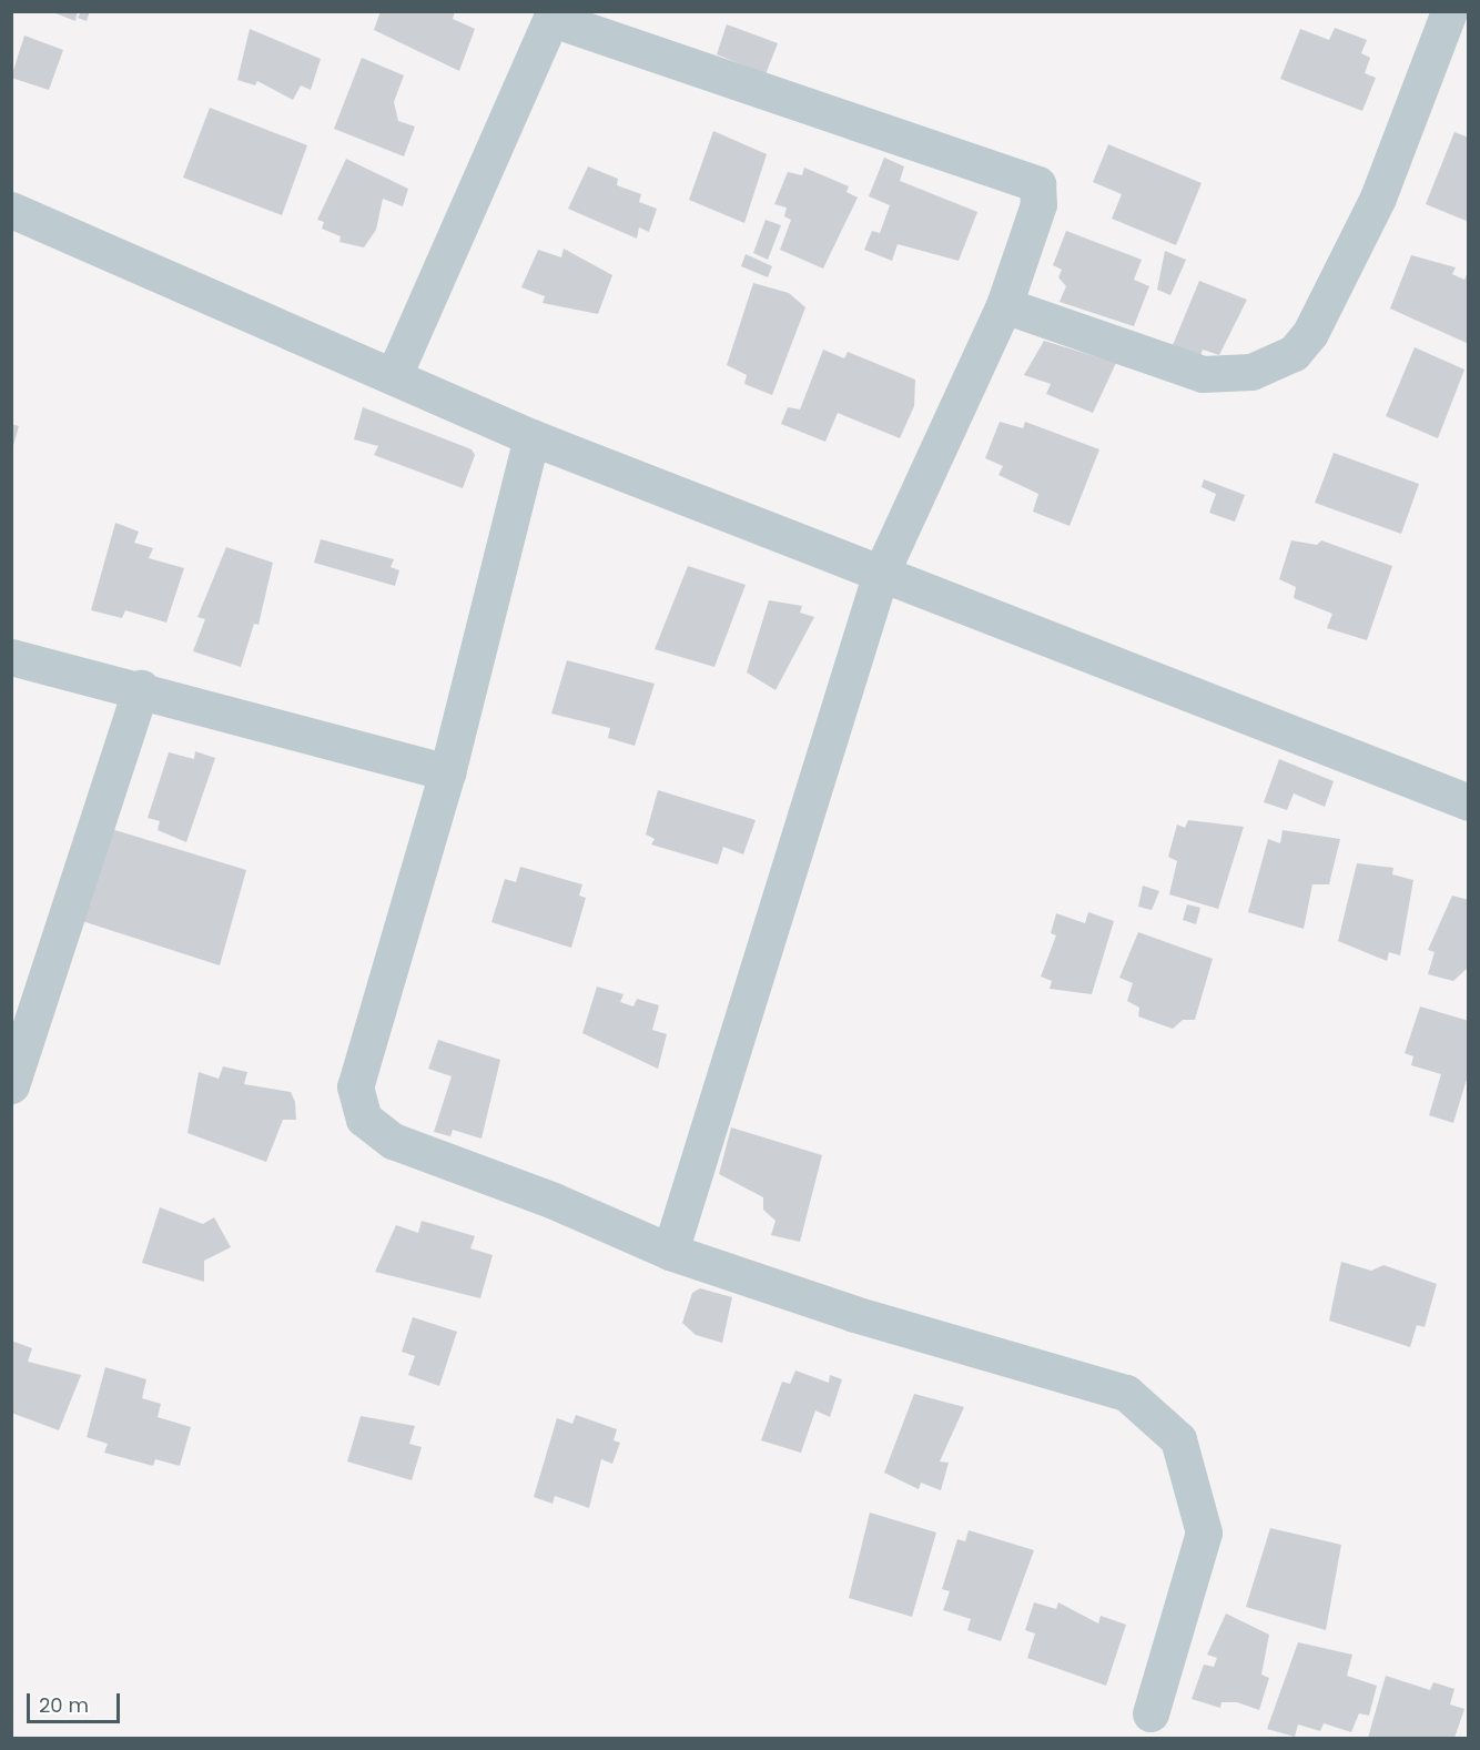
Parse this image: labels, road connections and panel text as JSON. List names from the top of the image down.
{
  "scale_bar": "20 m"
}
